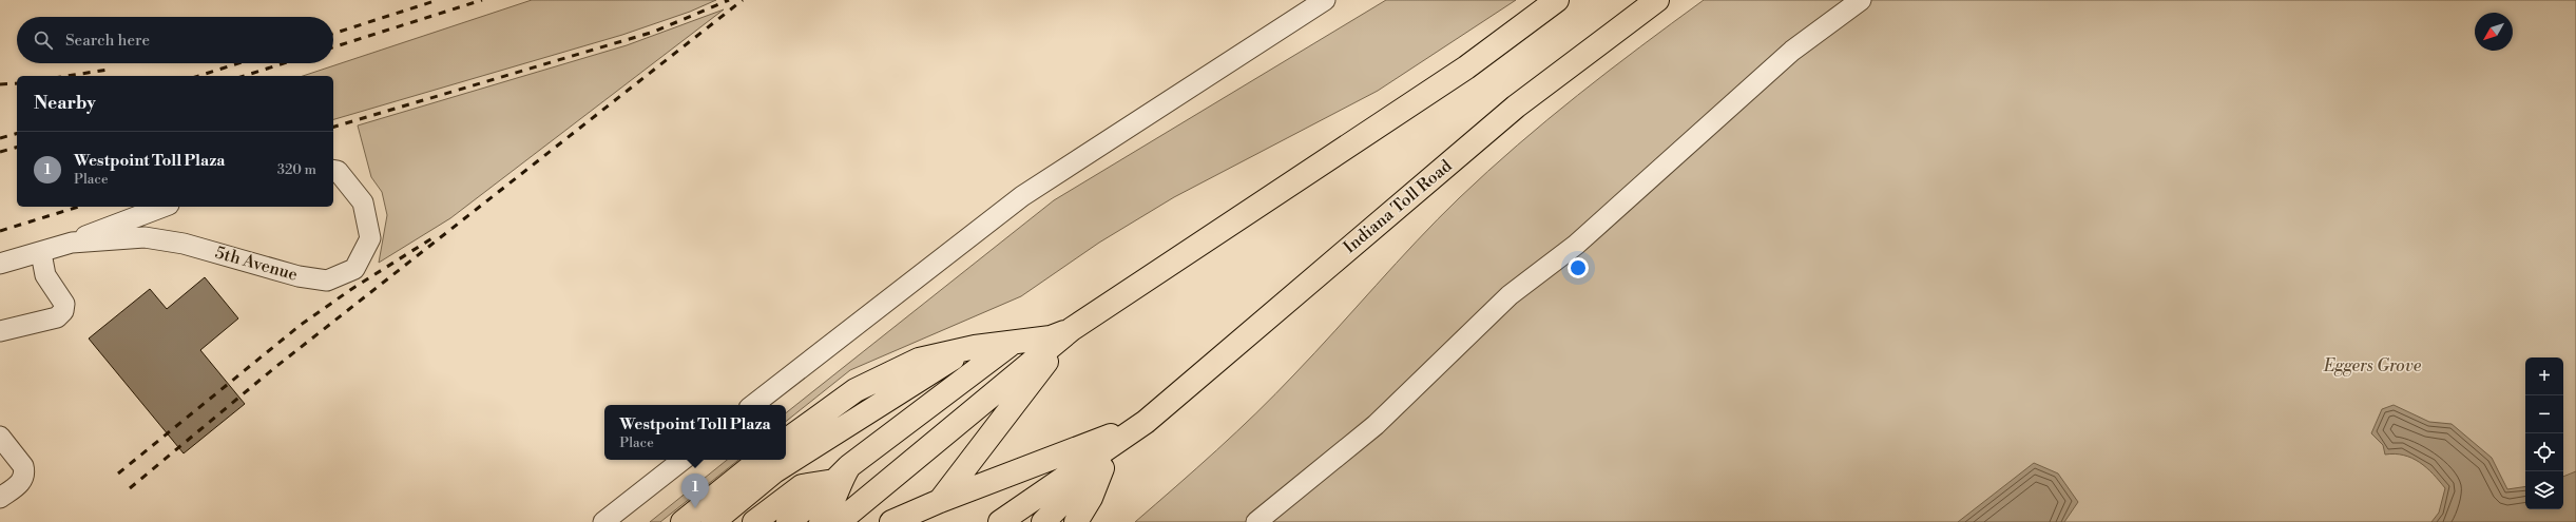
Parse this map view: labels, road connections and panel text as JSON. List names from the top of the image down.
{
  "streets": {
    "highway": ["Indiana Toll Road"],
    "street": ["5th Avenue"]
  },
  "parks": ["Eggers Grove"],
  "north": "bottom left",
  "page": {
    "search": "Search here",
    "heading": "Nearby",
    "list": [
      {
        "mark": "1",
        "name": "Westpoint Toll Plaza",
        "note": "Place",
        "value": "320 m"
      }
    ],
    "map_buttons": ["+", "−"],
    "popup": ["Westpoint Toll Plaza", "Place"],
    "pins": "1"
  }
}
